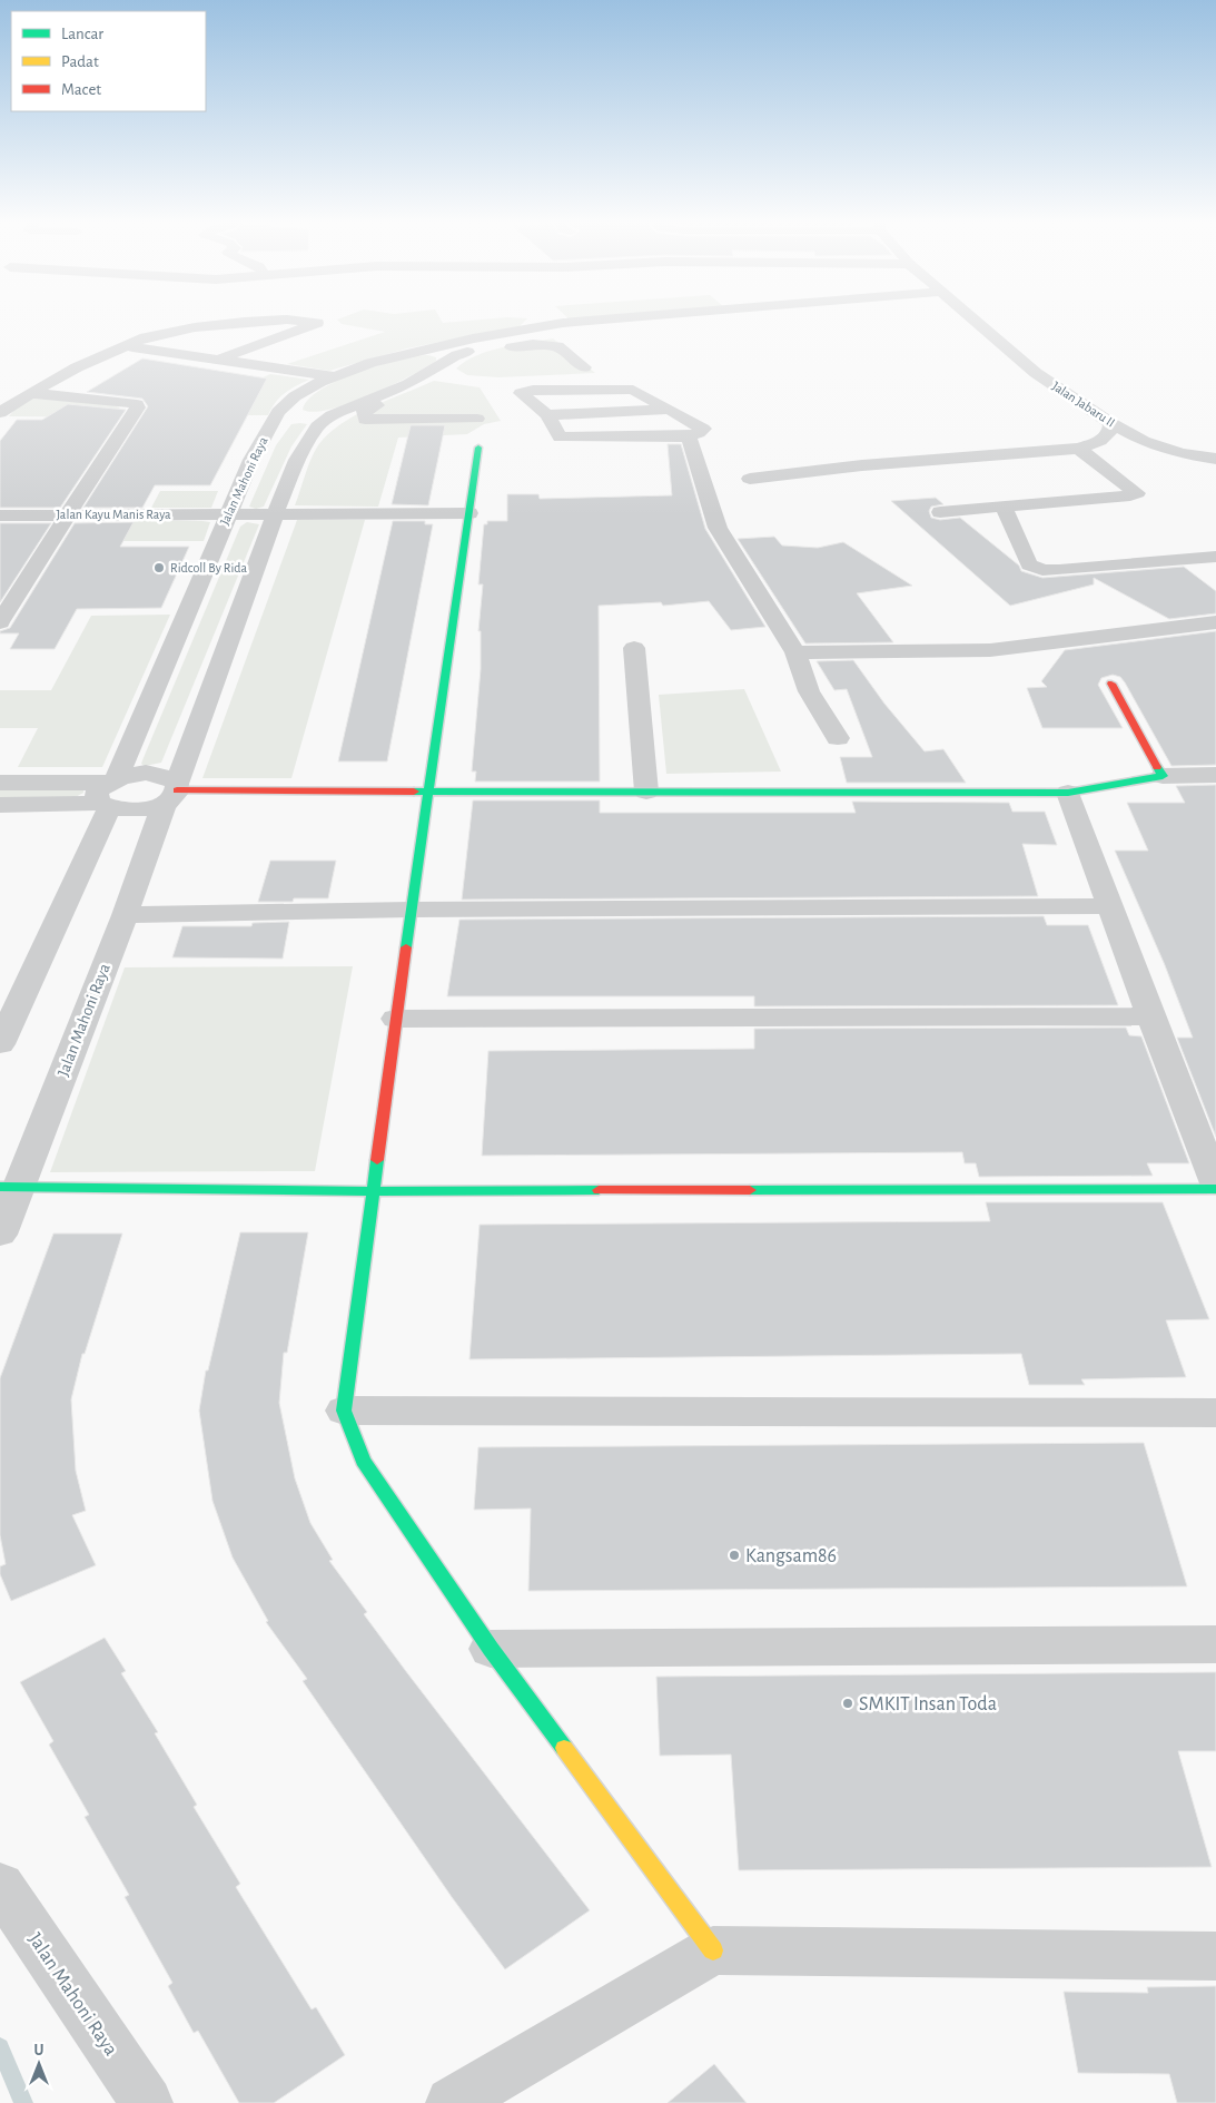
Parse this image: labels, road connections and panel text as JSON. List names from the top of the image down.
{
  "streets": {
    "street": ["Jalan Jabaru II", "Jalan Mahoni Raya", "Jalan Kayu Manis Raya"]
  },
  "crossings": [
    ["Jalan Mahoni Raya", "Jalan Kayu Manis Raya"]
  ],
  "places": ["Ridcoll By Rida", "Kangsam86", "SMKIT Insan Toda"],
  "legend": ["Lancar", "Padat", "Macet"],
  "north": "top"
}
